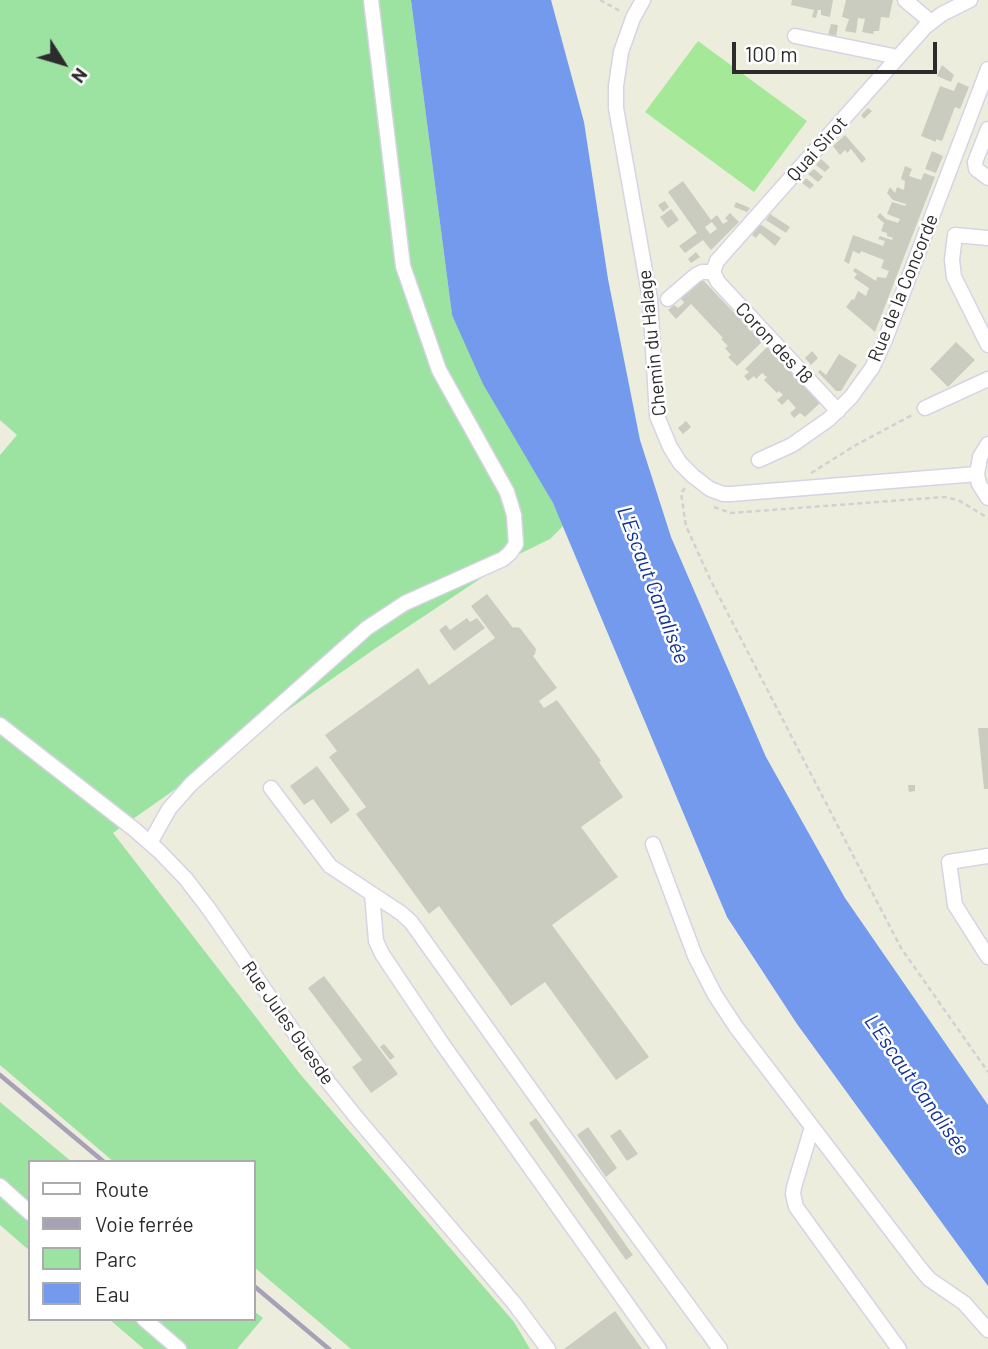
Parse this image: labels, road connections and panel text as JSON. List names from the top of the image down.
{
  "streets": {
    "street": [
      "Quai Sirot",
      "Rue de la Concorde",
      "Chemin du Halage",
      "Coron des 18",
      "Rue Jules Guesde"
    ]
  },
  "crossings": [
    ["Quai Sirot", "Coron des 18"],
    ["Rue de la Concorde", "Coron des 18"]
  ],
  "water": ["L'Escaut Canalisée"],
  "legend": [
    "Route",
    "Voie ferrée",
    "Parc",
    "Eau"
  ],
  "scale_bar": "100 m",
  "north": "bottom right"
}
